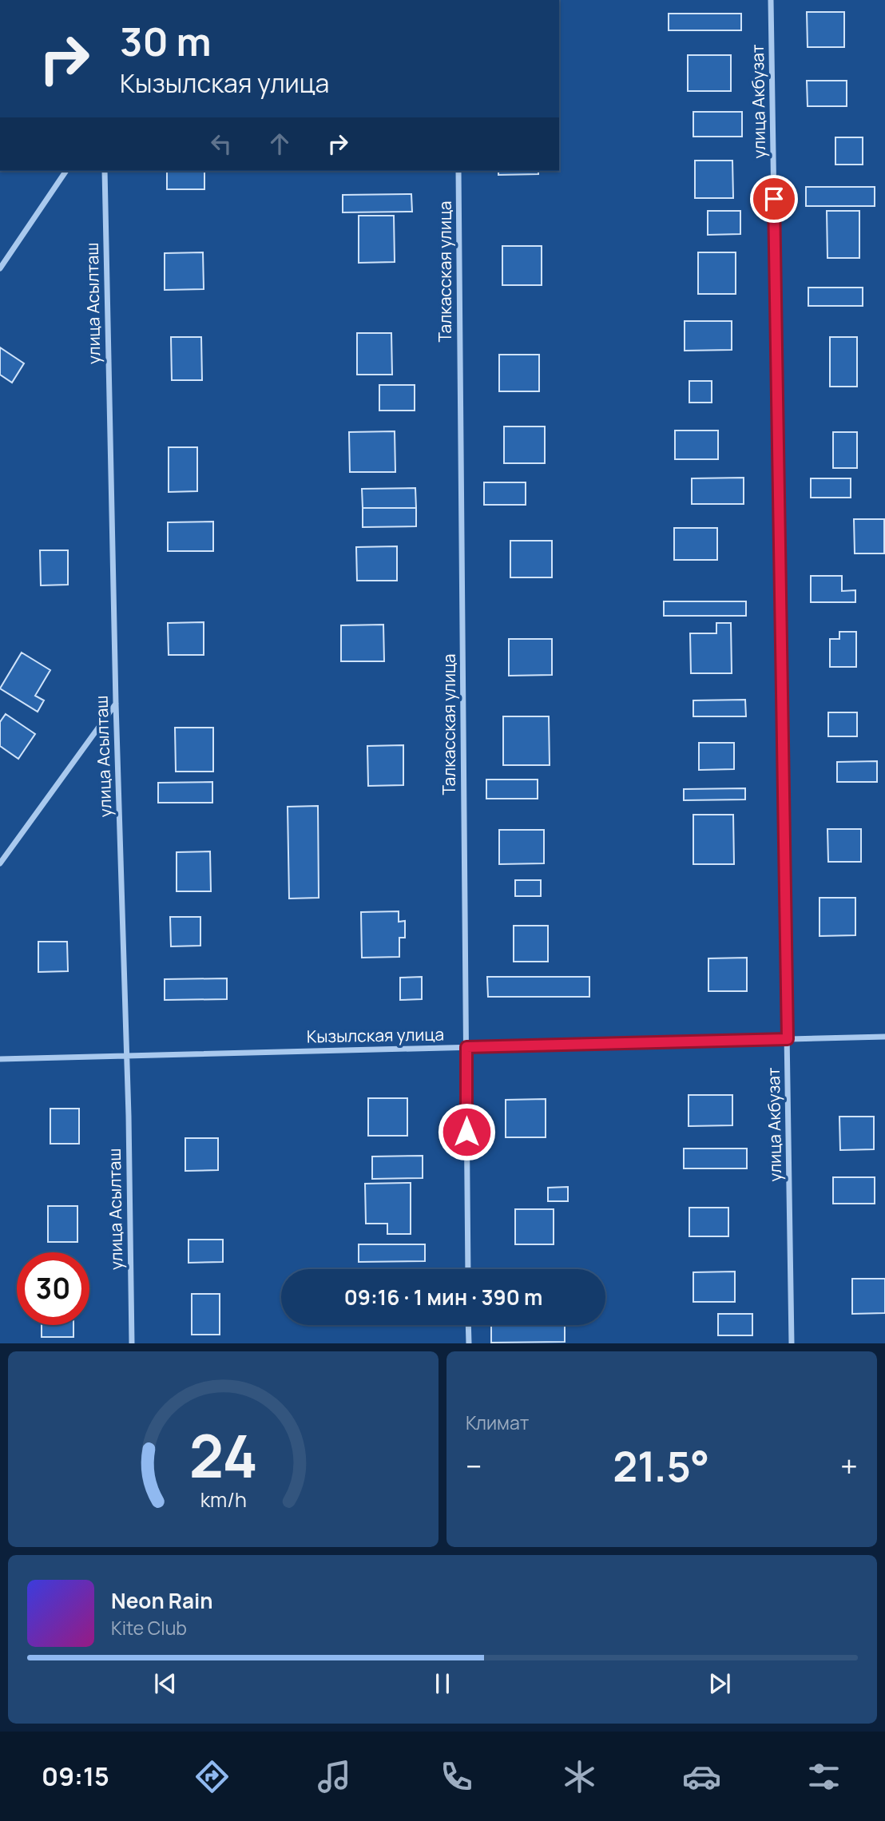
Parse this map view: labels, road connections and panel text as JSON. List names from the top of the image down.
{
  "streets": {
    "street": [
      "улица Акбузат",
      "Талкасская улица",
      "улица Асылташ",
      "Кызылская улица"
    ]
  },
  "crossings": [
    ["улица Акбузат", "Кызылская улица"],
    ["Талкасская улица", "Кызылская улица"],
    ["улица Асылташ", "Кызылская улица"]
  ],
  "page": {
    "turn": ["30 m", "Кызылская улица"],
    "limit": "30",
    "trip": "09:16 · 1 мин · 390 m",
    "tile": "Климат",
    "heat": ["−", "21.5°", "+"],
    "song": ["Neon Rain", "Kite Club"],
    "tabs": "09:15",
    "gauge": ["24", "km/h"]
  }
}
